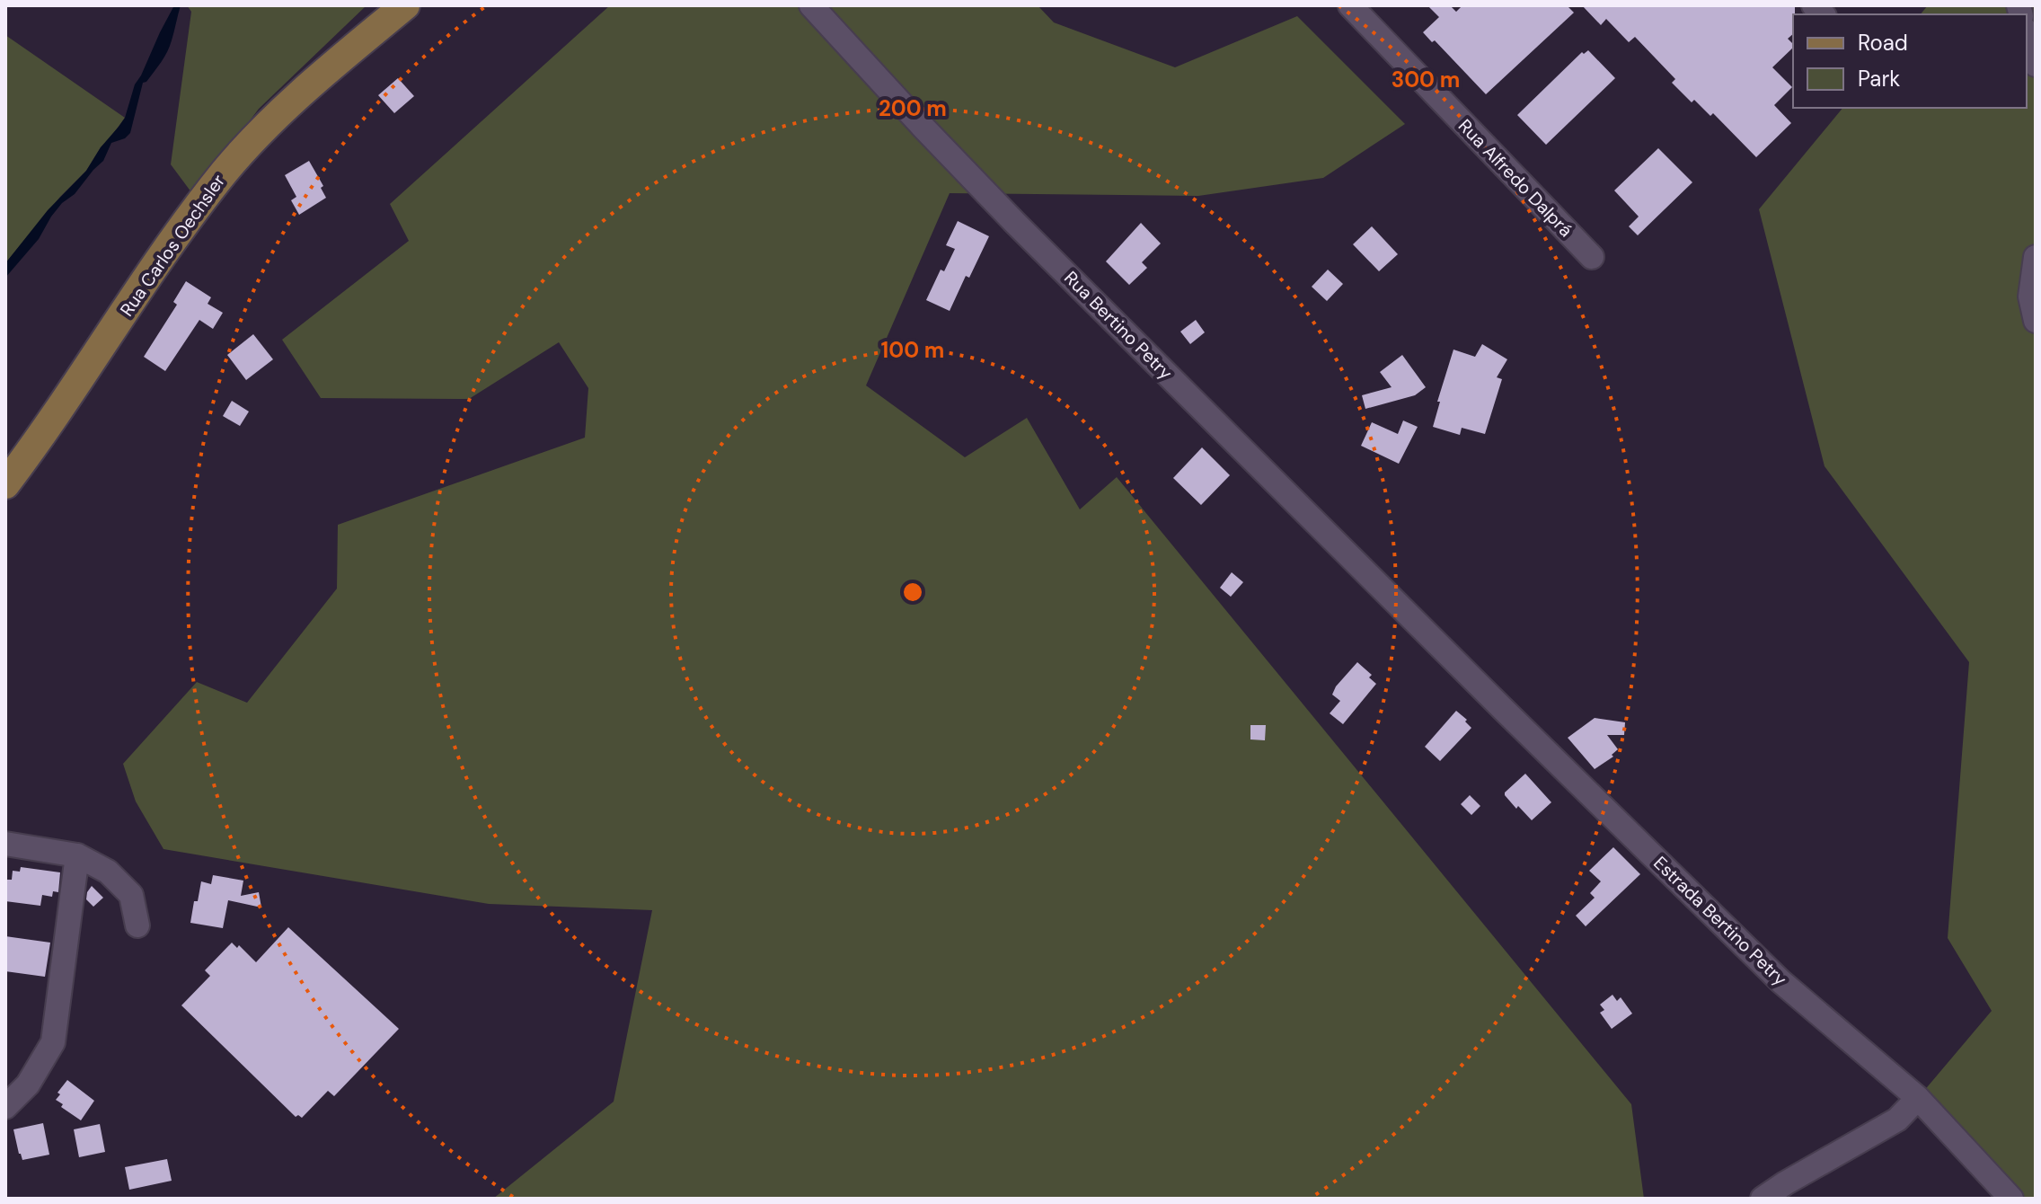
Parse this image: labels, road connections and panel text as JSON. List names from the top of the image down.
{
  "streets": {
    "main road": ["Rua Carlos Oechsler"],
    "street": ["Rua Alfredo Dalprá", "Rua Bertino Petry", "Estrada Bertino Petry"]
  },
  "crossings": [
    ["Rua Bertino Petry", "Estrada Bertino Petry"]
  ],
  "legend": ["Road", "Park"],
  "rings": ["300 m", "200 m", "100 m"]
}
